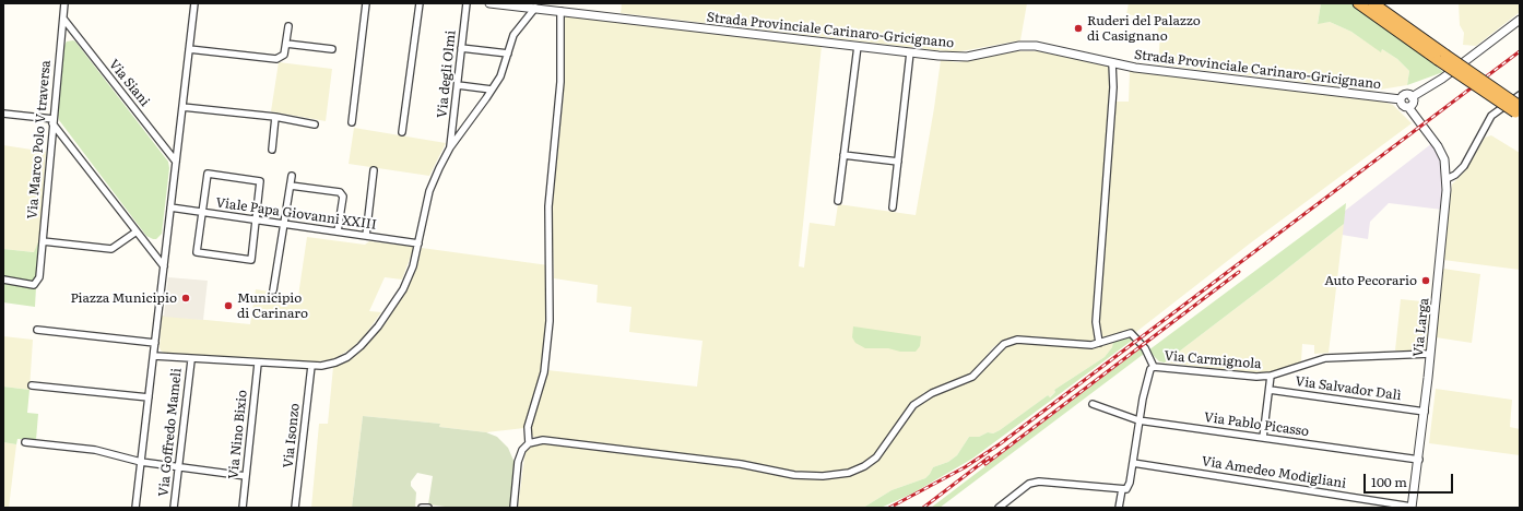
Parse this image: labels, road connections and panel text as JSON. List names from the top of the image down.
{
  "streets": {
    "street": [
      "Strada Provinciale Carinaro-Gricignano",
      "Via degli Olmi",
      "Via Siani",
      "Via Marco Polo V traversa",
      "Viale Papa Giovanni XXIII",
      "Via Larga",
      "Via Carmignola",
      "Via Salvador Dalì",
      "Via Pablo Picasso",
      "Via Goffredo Mameli",
      "Via Nino Bixio",
      "Via Isonzo",
      "Via Amedeo Modigliani"
    ]
  },
  "crossings": [
    ["Strada Provinciale Carinaro-Gricignano", "Via Larga"],
    ["Via Siani", "Via Marco Polo V traversa"],
    ["Via Larga", "Via Carmignola"],
    ["Via Larga", "Via Salvador Dalì"],
    ["Via Larga", "Via Pablo Picasso"],
    ["Via Larga", "Via Amedeo Modigliani"]
  ],
  "places": [
    "Ruderi del Palazzo di Casignano",
    "Auto Pecorario",
    "Piazza Municipio",
    "Municipio di Carinaro"
  ],
  "scale_bar": "100 m"
}
